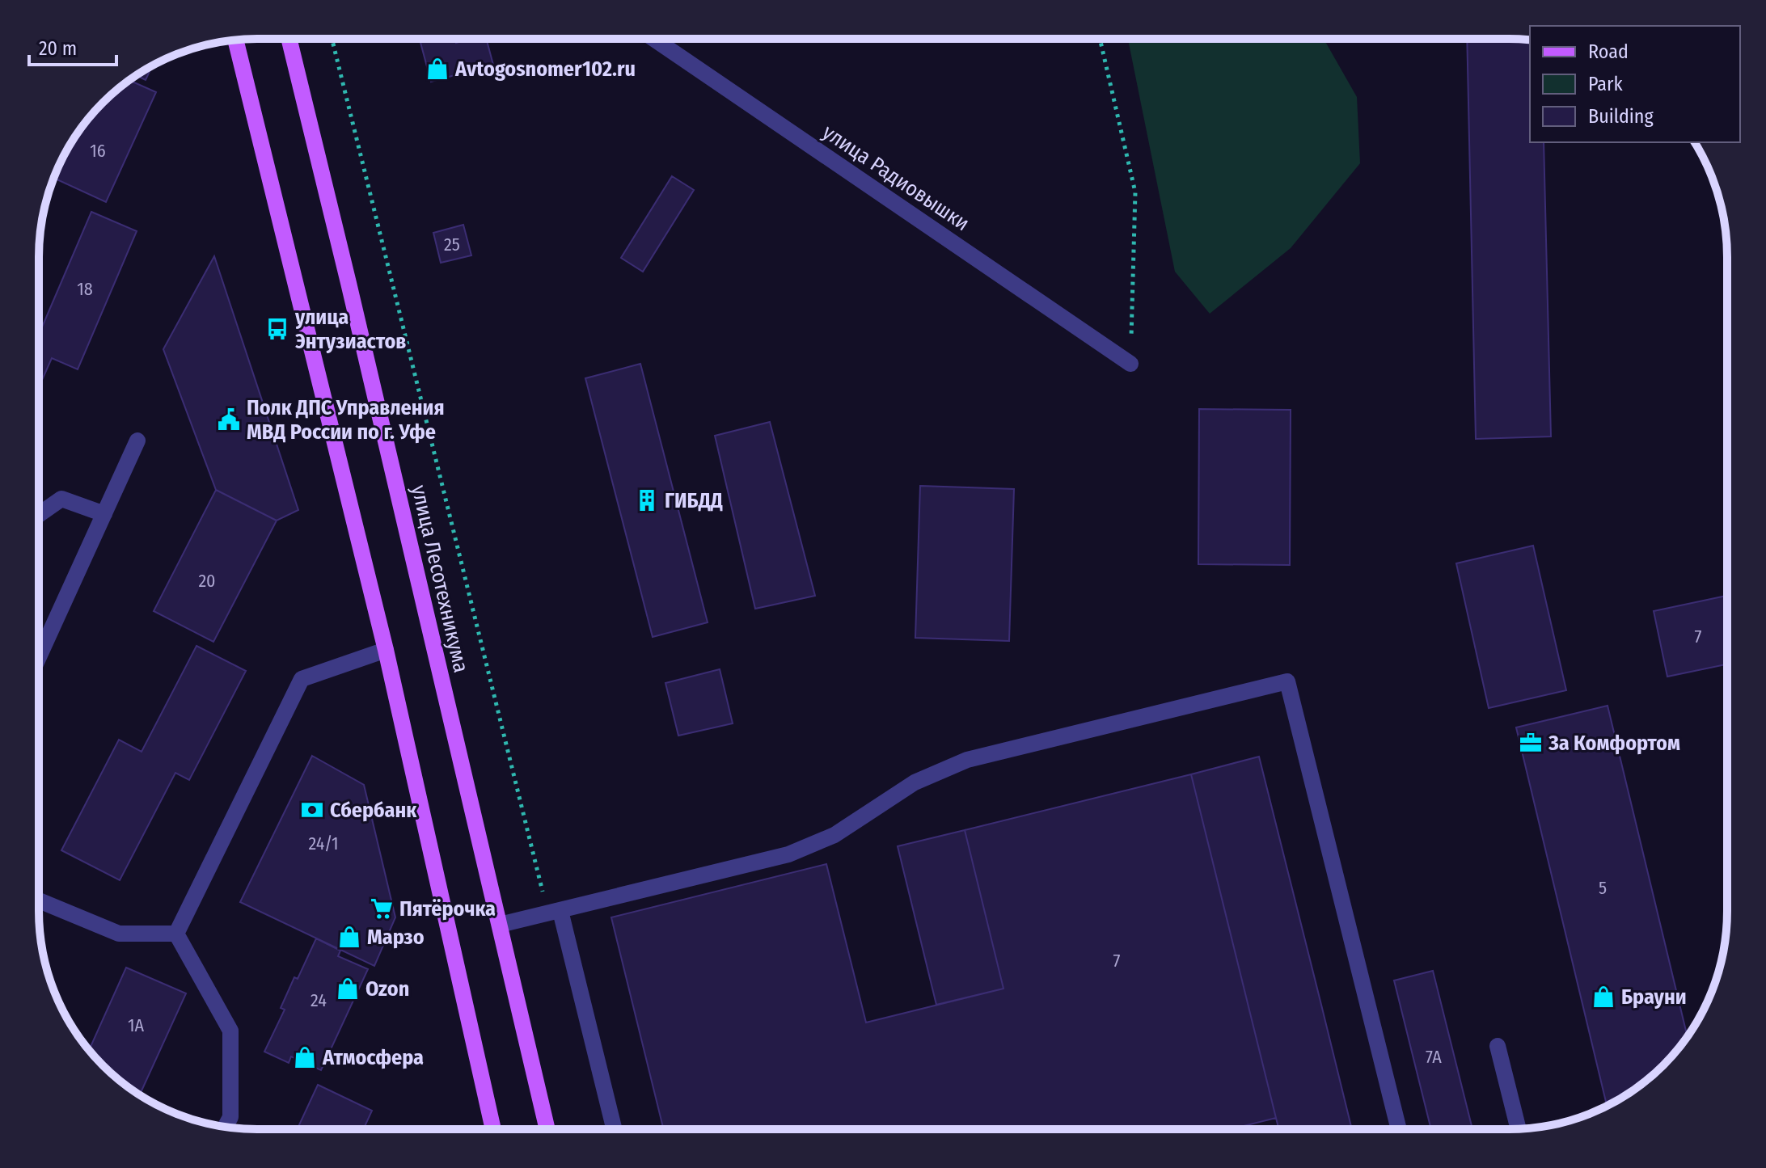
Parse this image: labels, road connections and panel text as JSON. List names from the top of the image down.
{
  "streets": {
    "main road": ["улица Лесотехникума"],
    "lane": ["улица Радиовышки"]
  },
  "places": {
    "shop": [
      "Avtogosnomer102.ru",
      "Марзо",
      "Ozon",
      "Брауни",
      "Атмосфера"
    ],
    "bus stop": ["улица Энтузиастов"],
    "public building": ["Полк ДПС Управления МВД России по г. Уфе"],
    "building": ["ГИБДД"],
    "office": ["За Комфортом"],
    "bank": ["Сбербанк"],
    "supermarket": ["Пятёрочка"]
  },
  "house_numbers": [
    "16",
    "25",
    "18",
    "20",
    "7",
    "24/1",
    "5",
    "7",
    "24",
    "1А",
    "7А"
  ],
  "legend": ["Road", "Park", "Building"],
  "scale_bar": "20 m"
}
